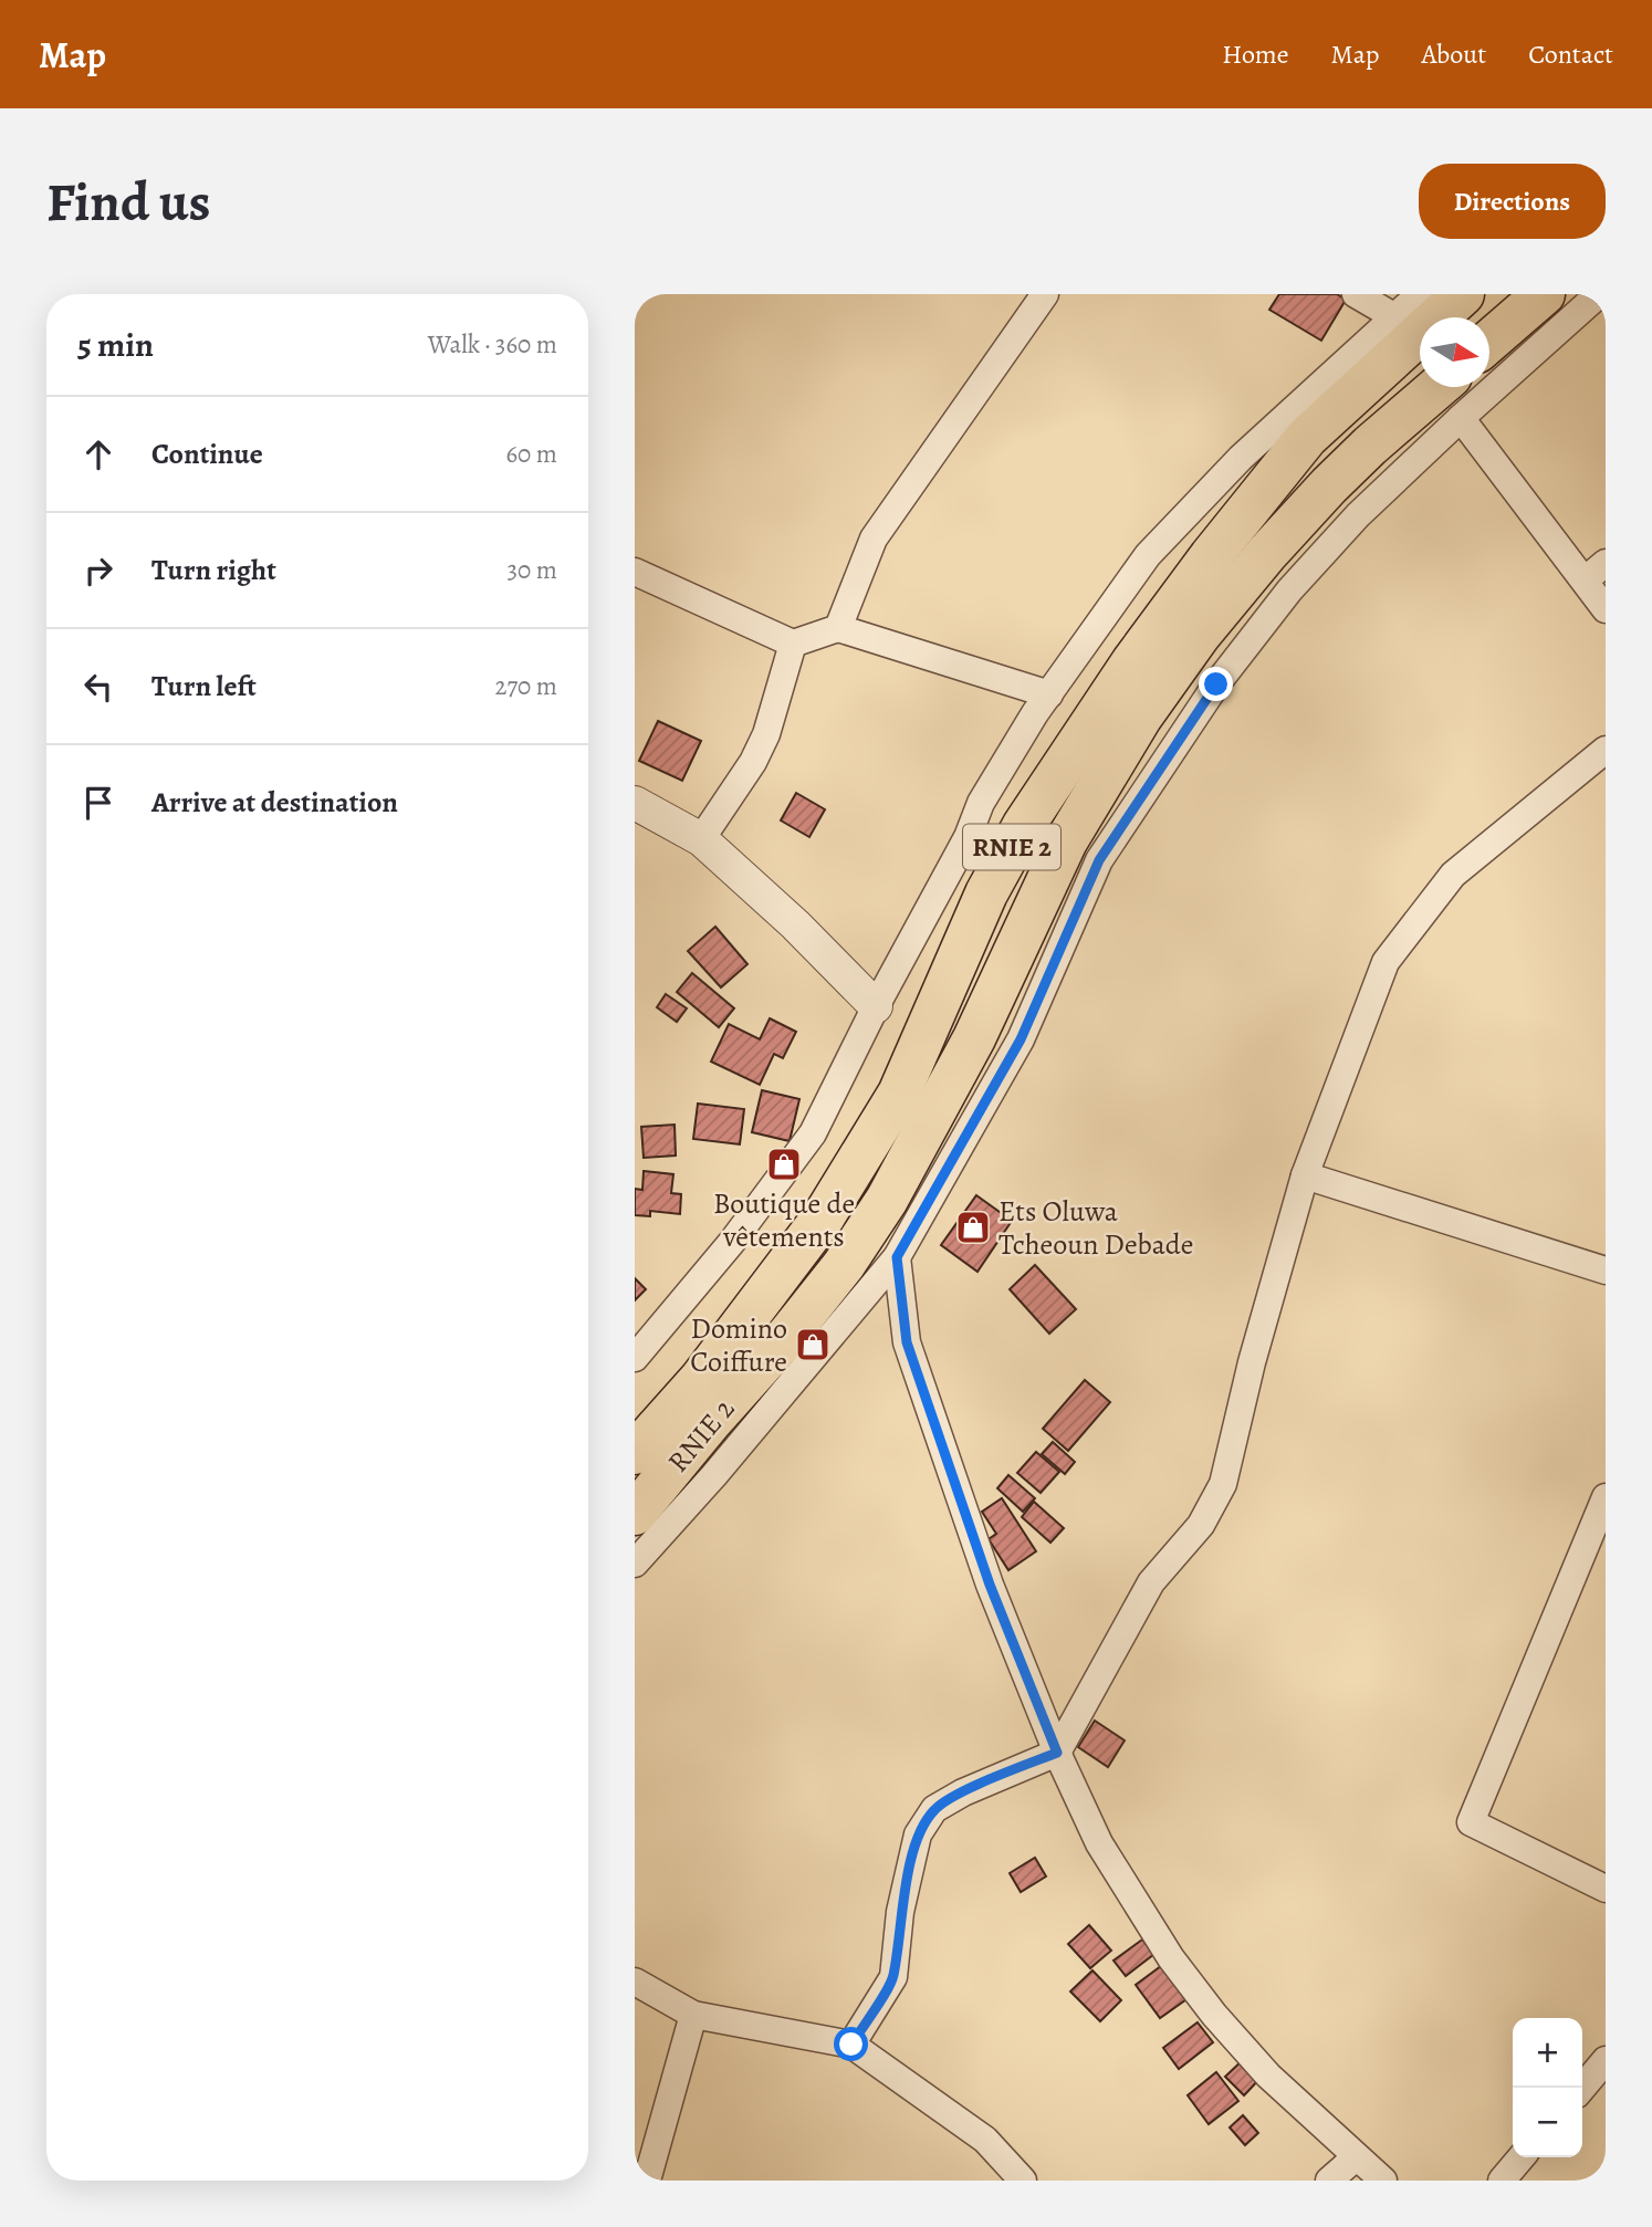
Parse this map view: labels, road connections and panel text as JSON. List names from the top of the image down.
{
  "streets": {
    "highway": ["RNIE 2"]
  },
  "places": {
    "shop": ["Boutique de vêtements", "Ets Oluwa Tcheoun Debade", "Domino Coiffure"]
  },
  "north": "right",
  "page": {
    "header": "Map",
    "nav": [
      "Home",
      "Map",
      "About",
      "Contact"
    ],
    "buttons": "Directions",
    "title": "Find us",
    "heading": ["5 min", "Walk · 360 m"],
    "list": [
      ["Continue", "60 m"],
      ["Turn right", "30 m"],
      ["Turn left", "270 m"],
      "Arrive at destination"
    ],
    "map_buttons": ["+", "−"]
  }
}
